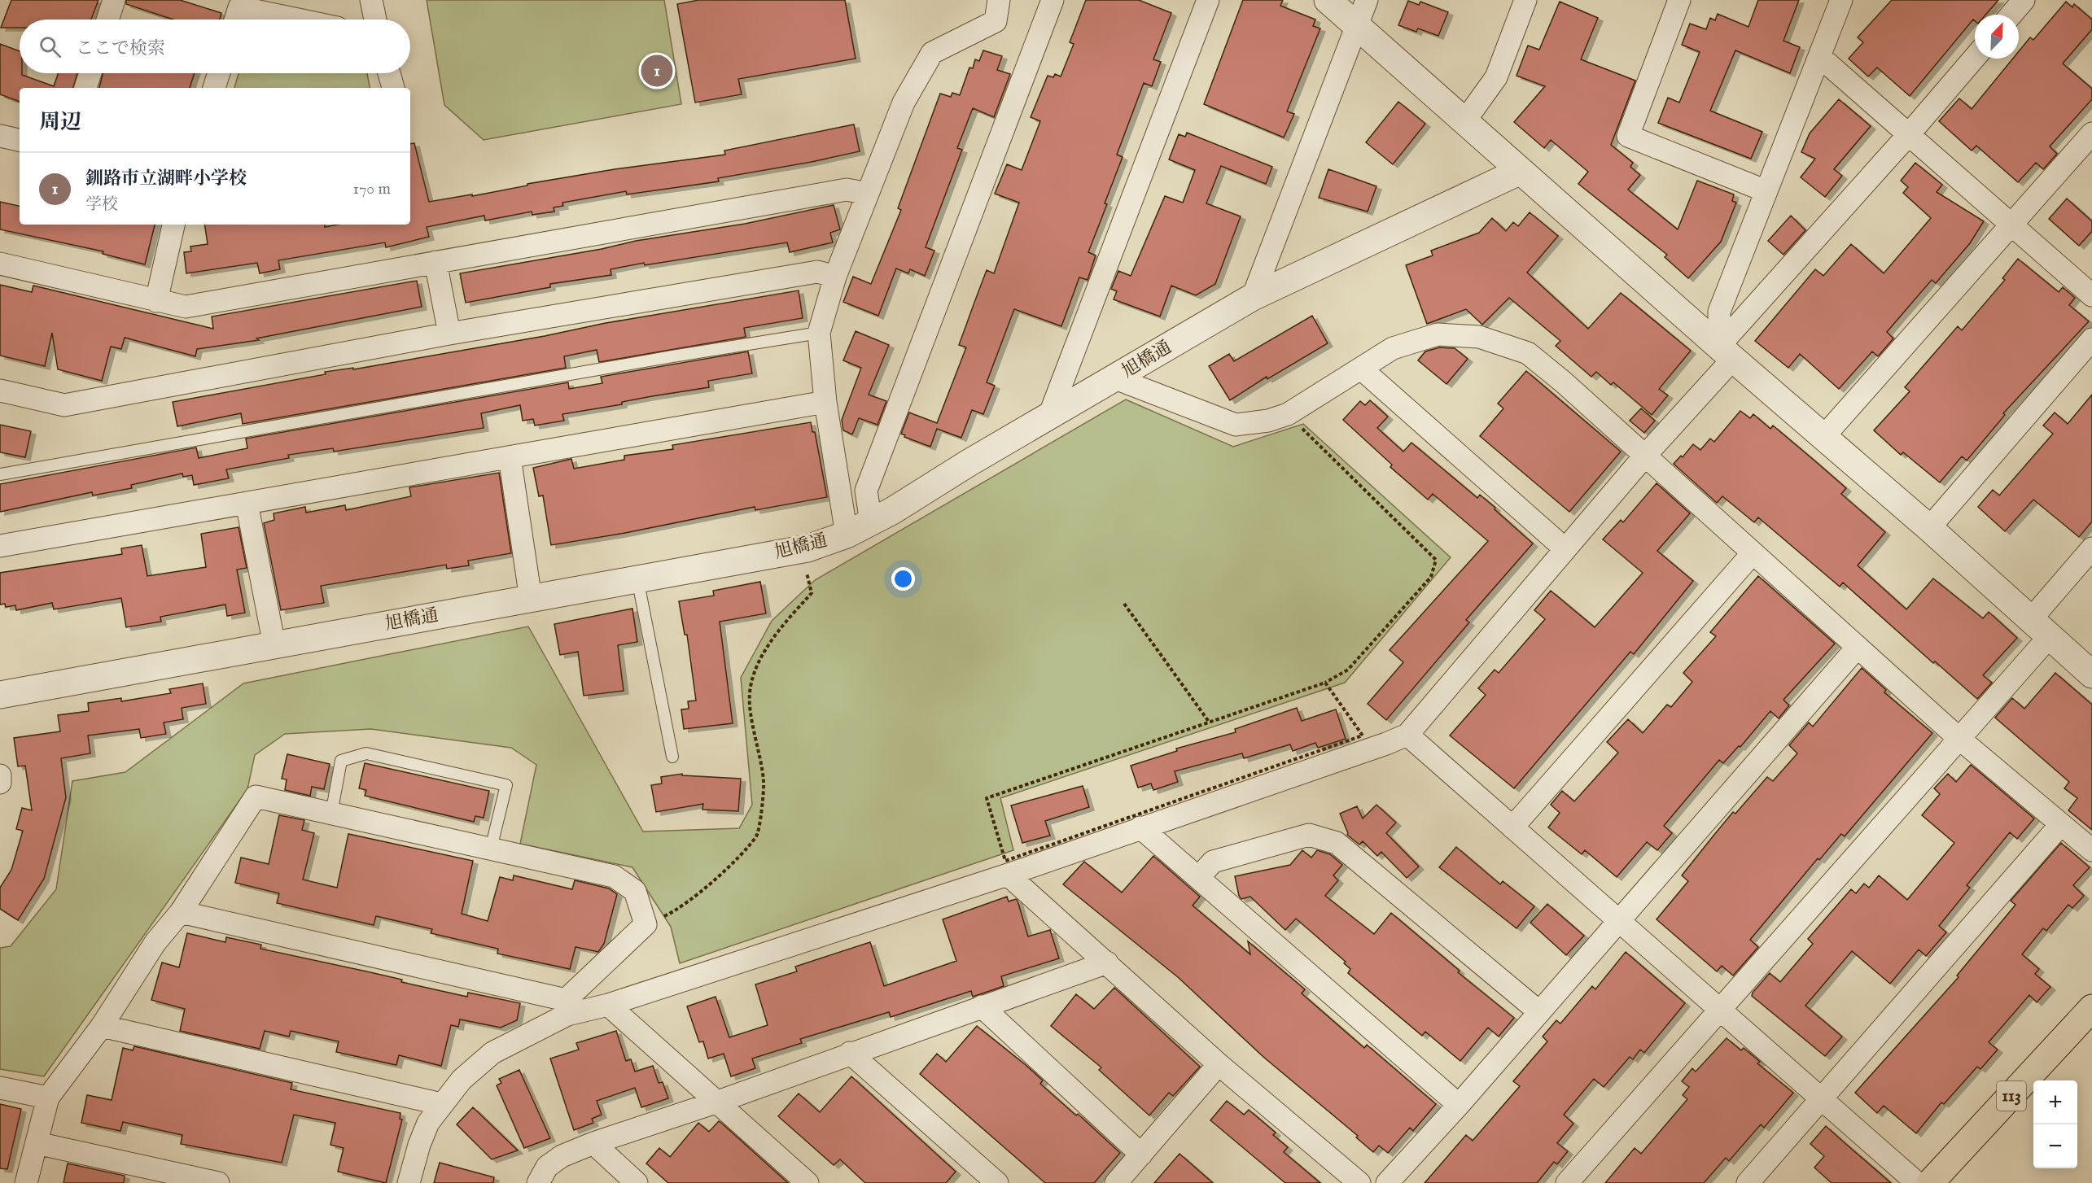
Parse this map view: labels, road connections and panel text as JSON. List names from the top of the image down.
{
  "streets": {
    "main road": ["113"],
    "street": ["旭橋通"]
  },
  "north": "top right",
  "page": {
    "search": "ここで検索",
    "pins": "1",
    "heading": "周辺",
    "list": [
      {
        "mark": "1",
        "name": "釧路市立湖畔小学校",
        "note": "学校",
        "value": "170 m"
      }
    ],
    "map_buttons": ["+", "−"]
  }
}
